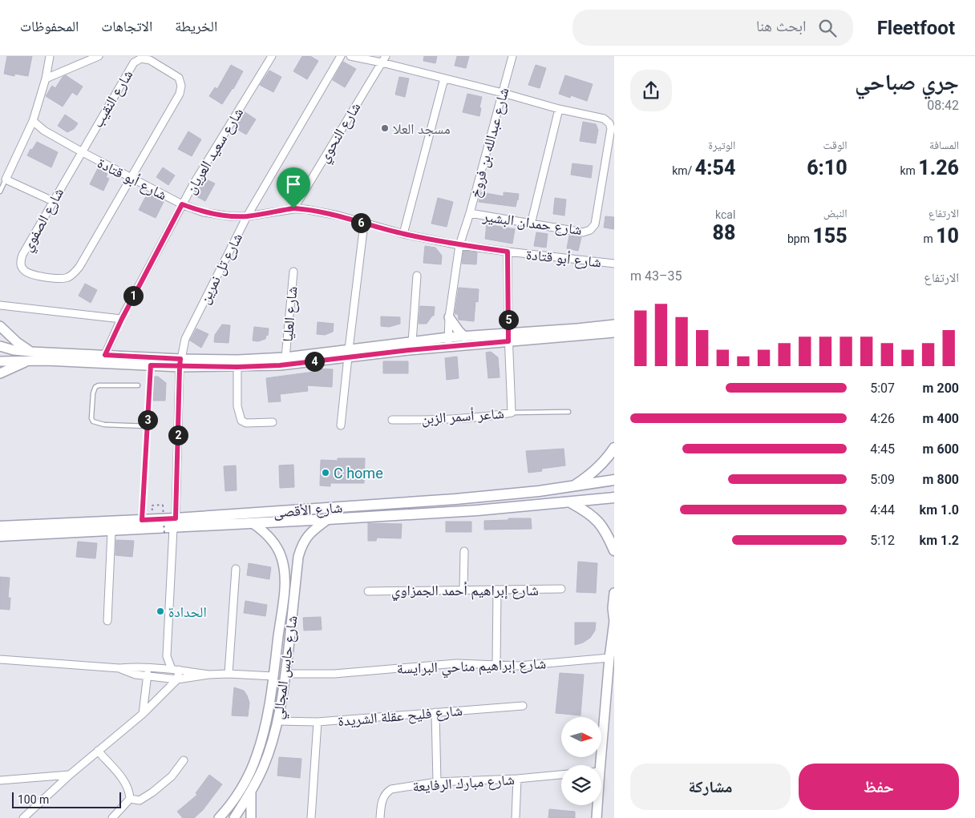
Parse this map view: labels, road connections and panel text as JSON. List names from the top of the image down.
{
  "streets": {
    "main road": ["شارع الأقصى"],
    "street": [
      "شارع النقيب",
      "شارع النحوي",
      "شارع عبدالله بن فروخ",
      "شارع سعيد العريان",
      "شارع أبو قتادة",
      "شارع الصفوي",
      "شارع حمدان البشير",
      "شارع تل نمرين",
      "شارع العليا",
      "شاعر أسمر الزبن",
      "شارع إبراهيم أحمد الجمزاوي",
      "شارع إبراهيم مناحي البرايسة",
      "شارع حابس المجالي",
      "شارع فليح عقلة الشريدة",
      "شارع مبارك الرفايعة"
    ]
  },
  "crossings": [
    ["شارع النقيب", "شارع أبو قتادة"],
    ["شارع النقيب", "شارع الصفوي"],
    ["شارع النحوي", "شارع أبو قتادة"],
    ["شارع النحوي", "شارع حمدان البشير"],
    ["شارع عبدالله بن فروخ", "شارع أبو قتادة"],
    ["شارع عبدالله بن فروخ", "شارع حمدان البشير"],
    ["شارع سعيد العريان", "شارع أبو قتادة"],
    ["شارع أبو قتادة", "شارع الصفوي"],
    ["شارع أبو قتادة", "شارع تل نمرين"],
    ["شارع أبو قتادة", "شاعر أسمر الزبن"],
    ["شارع تل نمرين", "شارع الأقصى"],
    ["شارع الأقصى", "شارع حابس المجالي"],
    ["شارع إبراهيم مناحي البرايسة", "شارع حابس المجالي"],
    ["شارع حابس المجالي", "شارع فليح عقلة الشريدة"]
  ],
  "places": ["مسجد العلا", "C home", "الحدادة"],
  "scale_bar": "100 m",
  "north": "right",
  "page": {
    "header": "Fleetfoot",
    "search": "ابحث هنا",
    "nav": ["الخريطة", "الاتجاهات", "المحفوظات"],
    "heading": ["جري صباحي", "08:42"],
    "stats": [
      ["المسافة", "1.26 km"],
      ["الوقت", "6:10"],
      ["الوتيرة", "4:54 /km"],
      ["الارتفاع", "10 m"],
      ["النبض", "155 bpm"],
      ["kcal", "88"]
    ],
    "pins": [
      "6",
      "1",
      "5",
      "4",
      "3",
      "2"
    ],
    "chart": ["الارتفاع", "35–43 m"],
    "list": [
      {
        "name": "200 m",
        "note": "5:07"
      },
      {
        "name": "400 m",
        "note": "4:26"
      },
      {
        "name": "600 m",
        "note": "4:45"
      },
      {
        "name": "800 m",
        "note": "5:09"
      },
      {
        "name": "1.0 km",
        "note": "4:44"
      },
      {
        "name": "1.2 km",
        "note": "5:12"
      }
    ],
    "buttons": ["حفظ", "مشاركة"],
    "scale": "100 m"
  }
}
